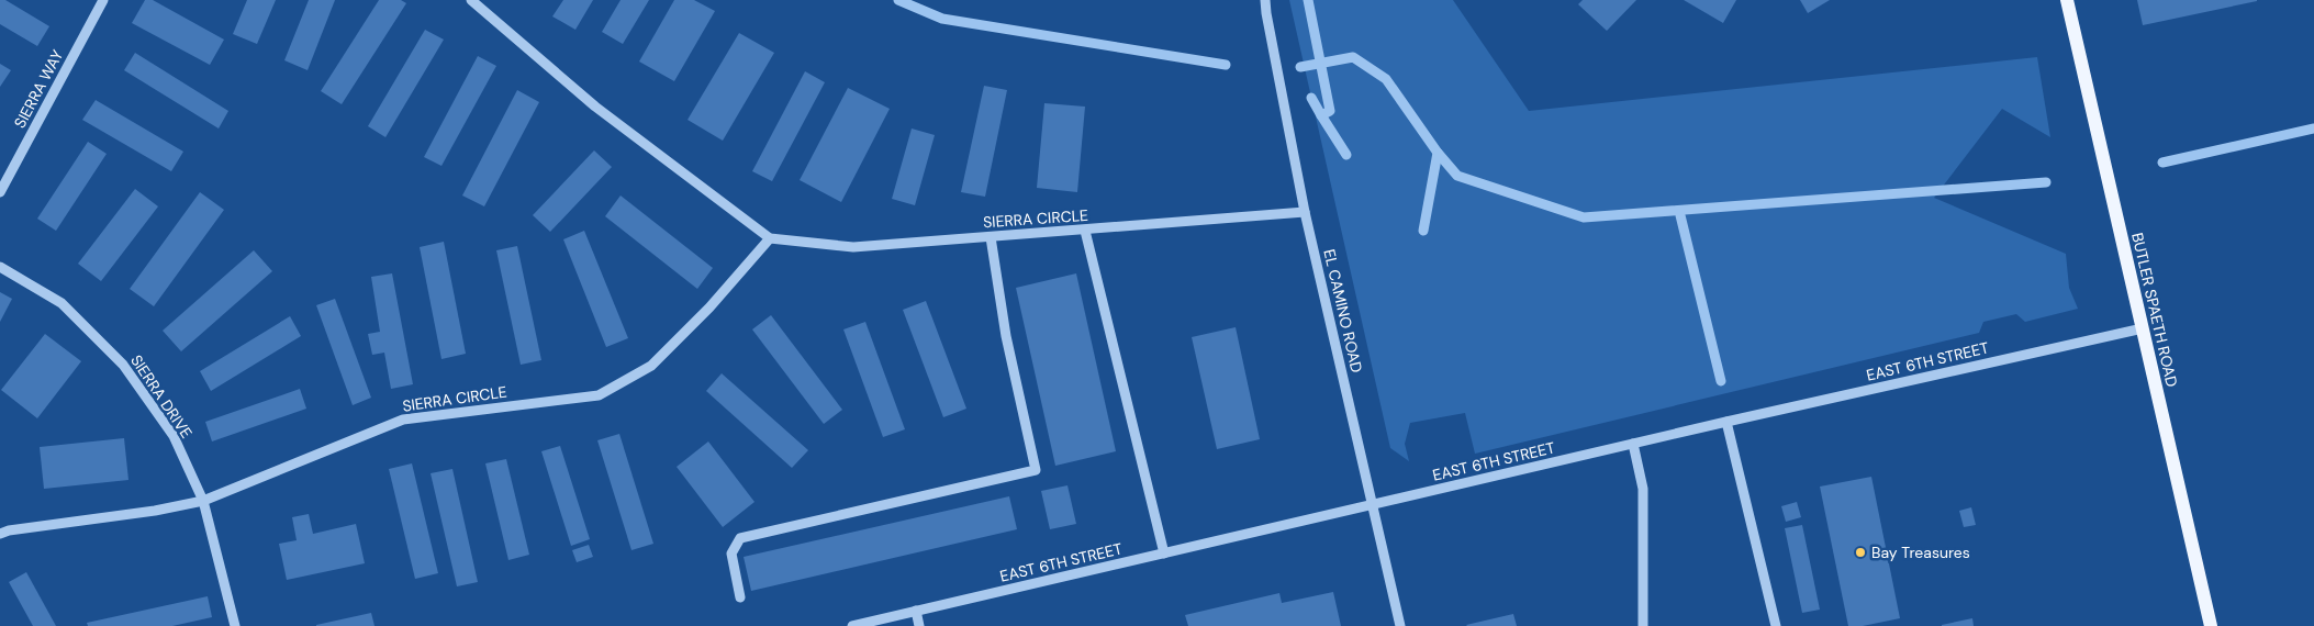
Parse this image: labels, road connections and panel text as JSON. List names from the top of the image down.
{
  "streets": {
    "main road": ["BUTLER SPAETH ROAD"],
    "street": [
      "SIERRA WAY",
      "SIERRA CIRCLE",
      "EL CAMINO ROAD",
      "EAST 6TH STREET",
      "SIERRA DRIVE"
    ]
  },
  "crossings": [
    ["SIERRA CIRCLE", "EL CAMINO ROAD"],
    ["SIERRA CIRCLE", "SIERRA DRIVE"],
    ["BUTLER SPAETH ROAD", "EAST 6TH STREET"],
    ["EL CAMINO ROAD", "EAST 6TH STREET"]
  ],
  "places": ["Bay Treasures"]
}
